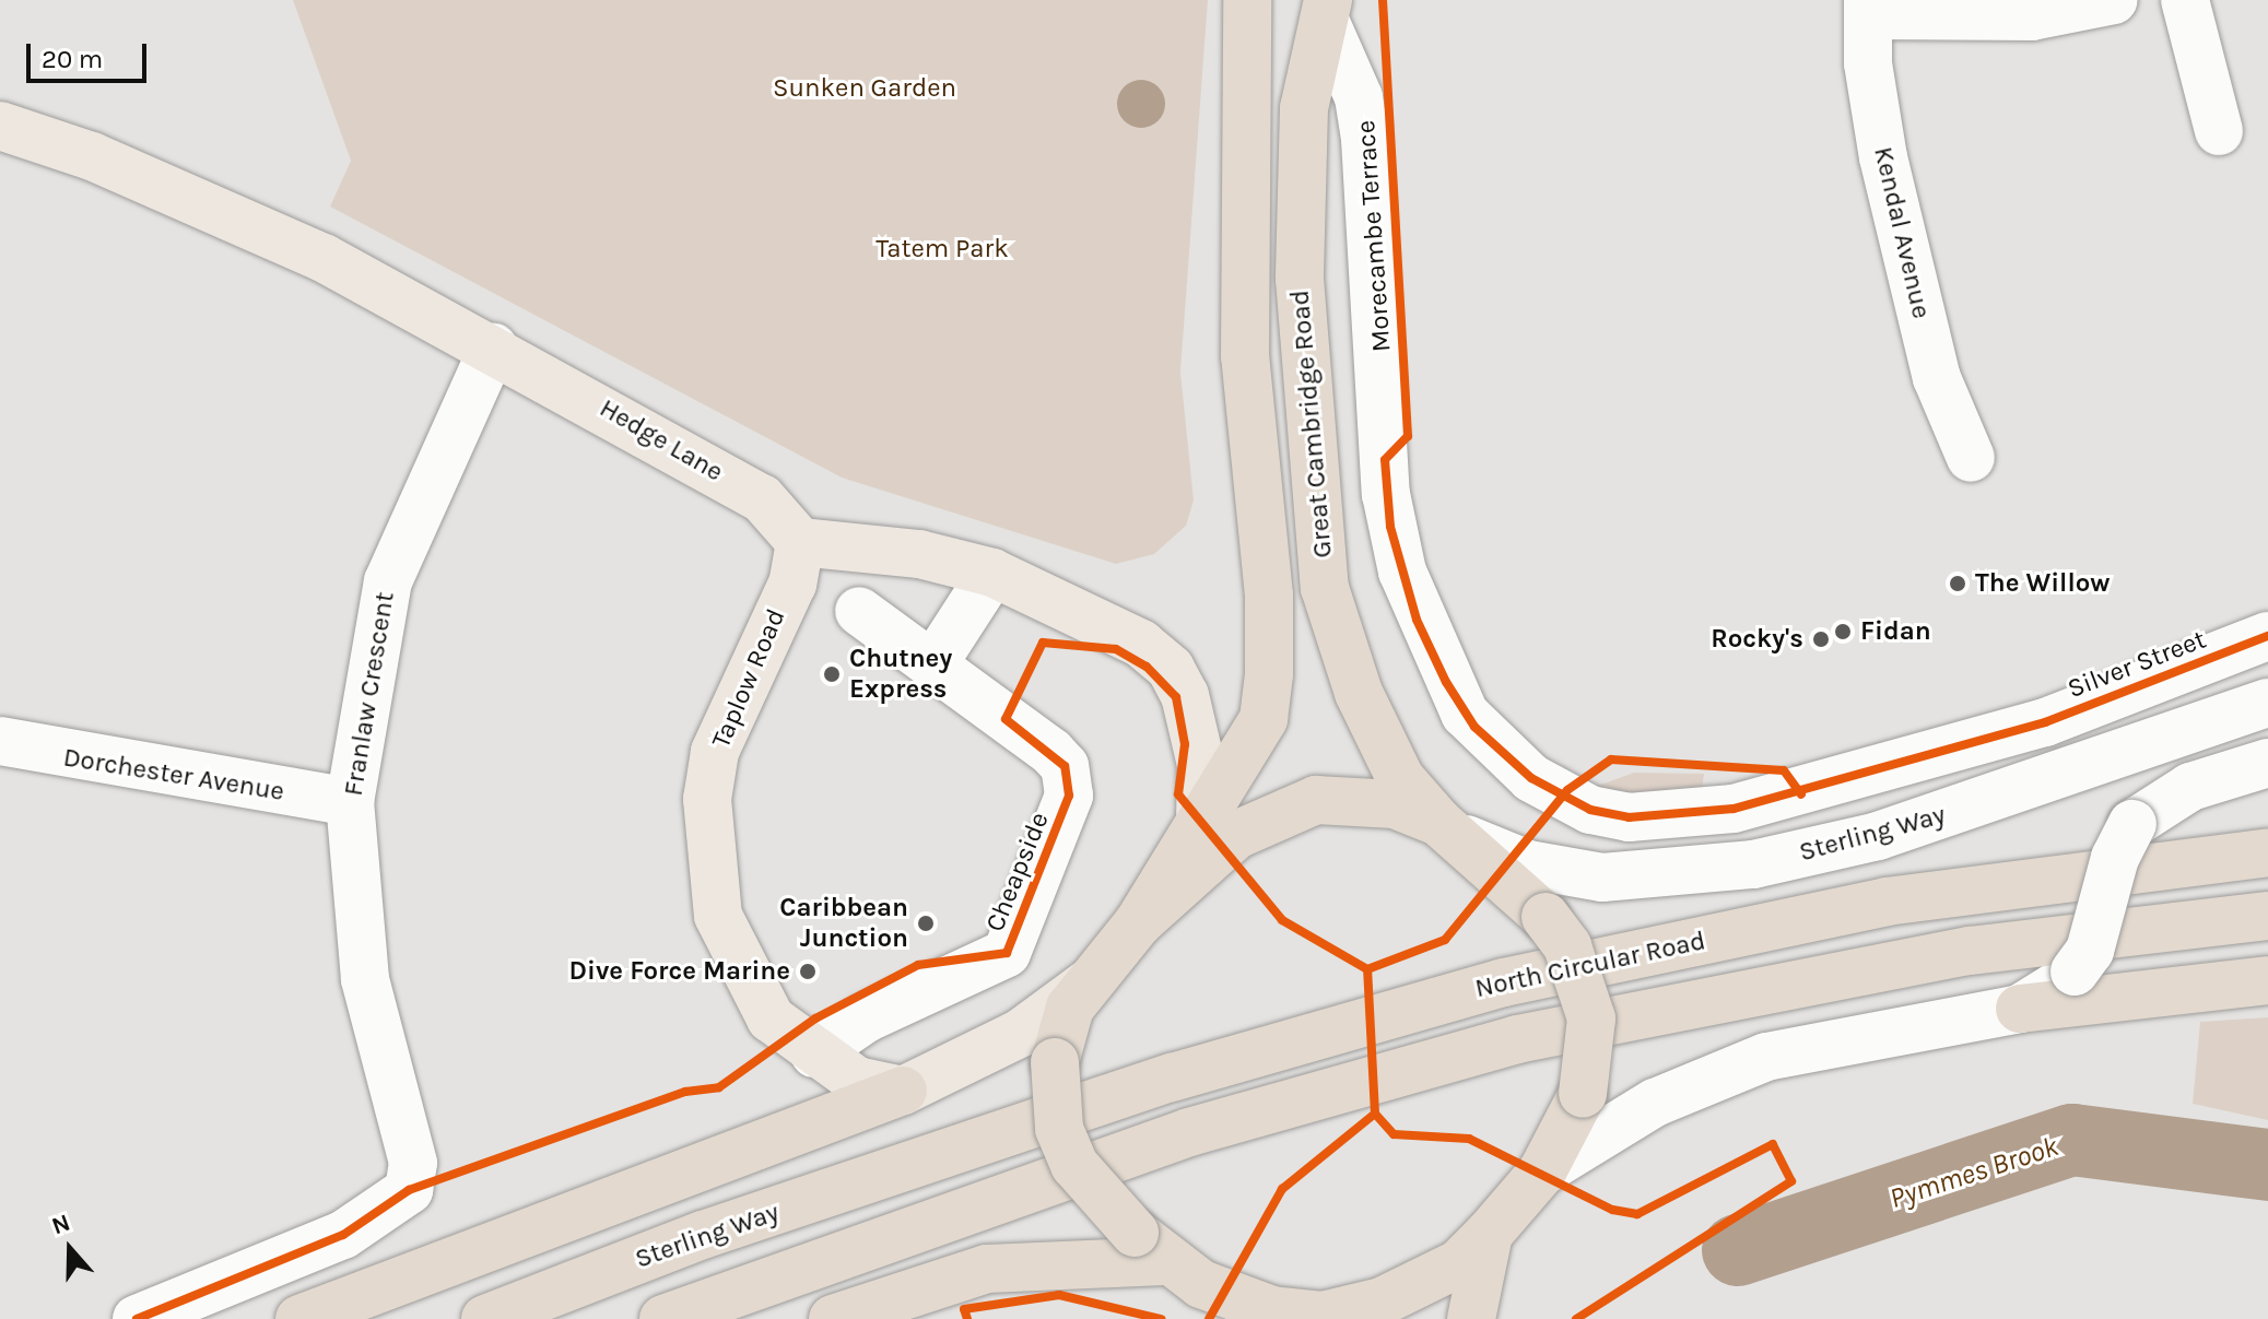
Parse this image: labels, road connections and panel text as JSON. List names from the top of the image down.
{
  "streets": {
    "highway": ["Great Cambridge Road", "Sterling Way", "North Circular Road"],
    "main road": ["Hedge Lane", "Taplow Road"],
    "street": [
      "Kendal Avenue",
      "Morecambe Terrace",
      "Silver Street",
      "Franlaw Crescent",
      "Dorchester Avenue",
      "Cheapside"
    ]
  },
  "crossings": [
    ["Morecambe Terrace", "Great Cambridge Road"],
    ["Morecambe Terrace", "Silver Street"],
    ["Great Cambridge Road", "Sterling Way"],
    ["Hedge Lane", "Taplow Road"],
    ["Hedge Lane", "Franlaw Crescent"],
    ["Taplow Road", "Cheapside"],
    ["Franlaw Crescent", "Dorchester Avenue"],
    ["Sterling Way", "North Circular Road"]
  ],
  "water": ["Pymmes Brook"],
  "parks": ["Sunken Garden", "Tatem Park"],
  "places": [
    "The Willow",
    "Fidan",
    "Rocky's",
    "Chutney Express",
    "Caribbean Junction",
    "Dive Force Marine"
  ],
  "scale_bar": "20 m",
  "north": "top"
}
